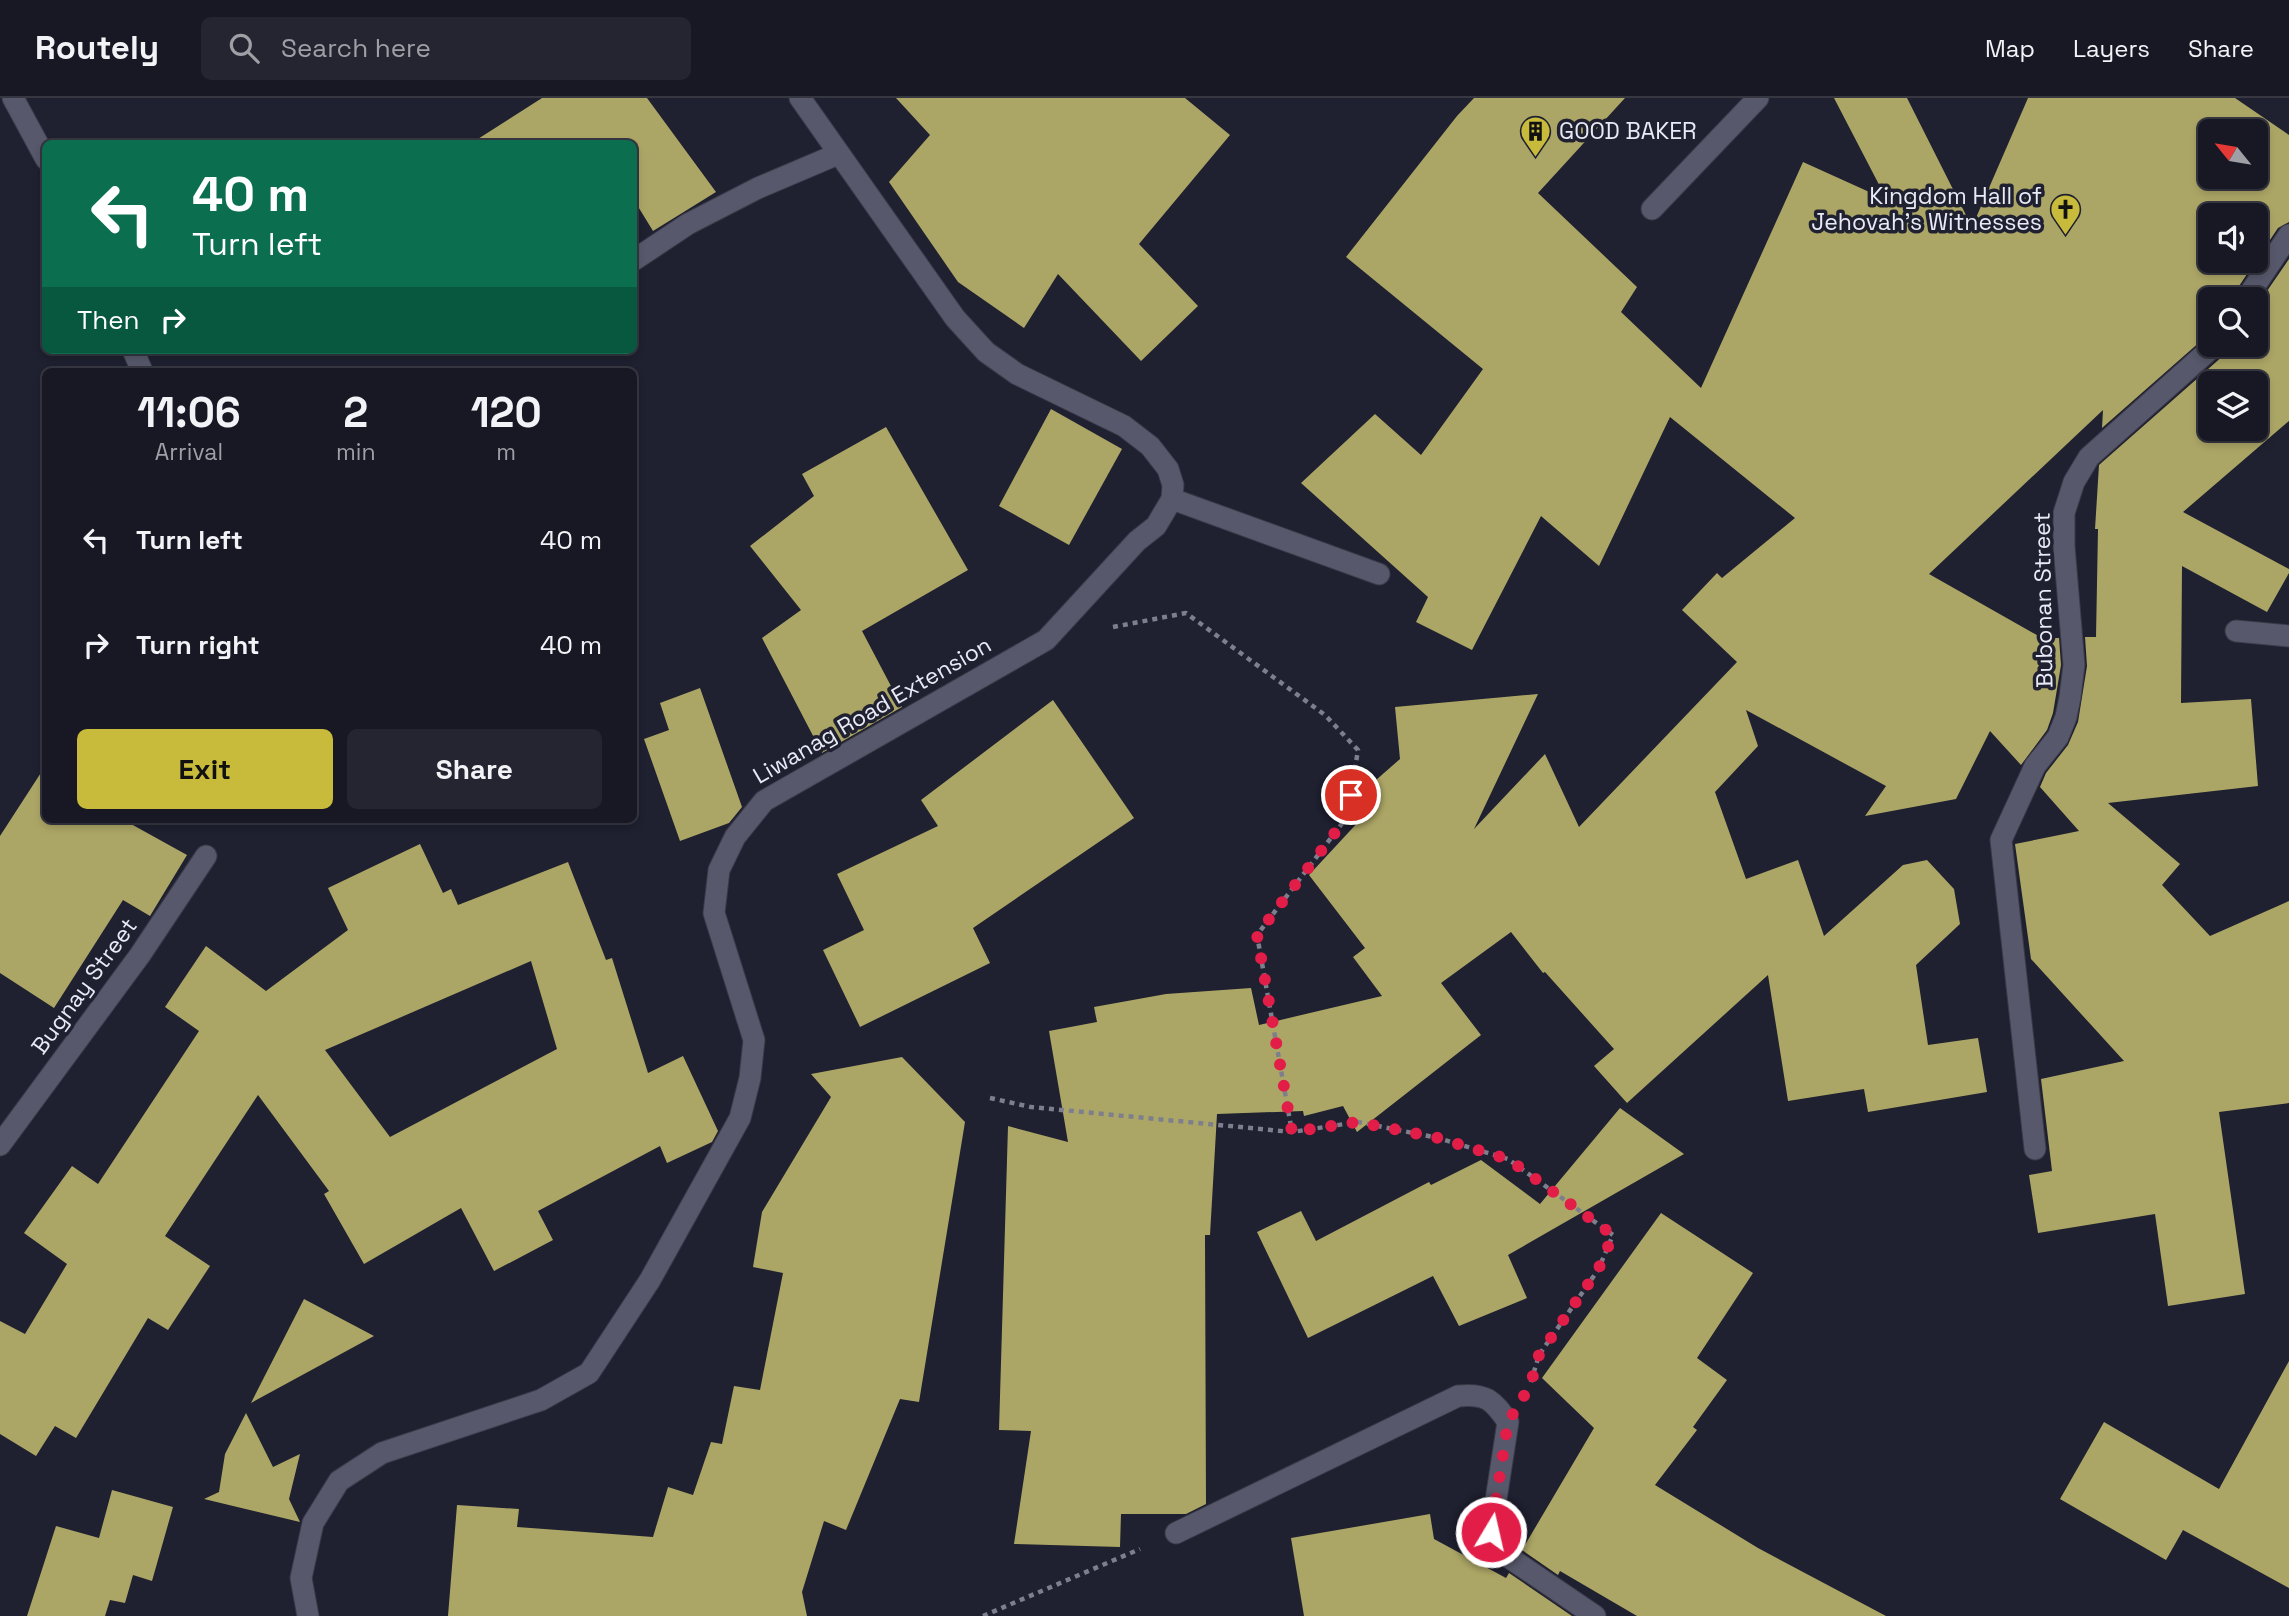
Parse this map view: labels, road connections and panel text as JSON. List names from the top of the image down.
{
  "streets": {
    "street": ["Bubonan Street", "Liwanag Road Extension", "Bugnay Street"]
  },
  "places": {
    "building": ["GOOD BAKER"],
    "church": ["Kingdom Hall of Jehovah's Witnesses"]
  },
  "north": "top left",
  "page": {
    "header": "Routely",
    "search": "Search here",
    "nav": ["Map", "Layers", "Share"],
    "turn": ["40 m", "Turn left"],
    "then": "Then",
    "eta": [
      "11:06",
      "Arrival",
      "2",
      "min",
      "120",
      "m"
    ],
    "list": [
      {
        "name": "Turn left",
        "value": "40 m"
      },
      {
        "name": "Turn right",
        "value": "40 m"
      }
    ],
    "buttons": ["Exit", "Share"]
  }
}
